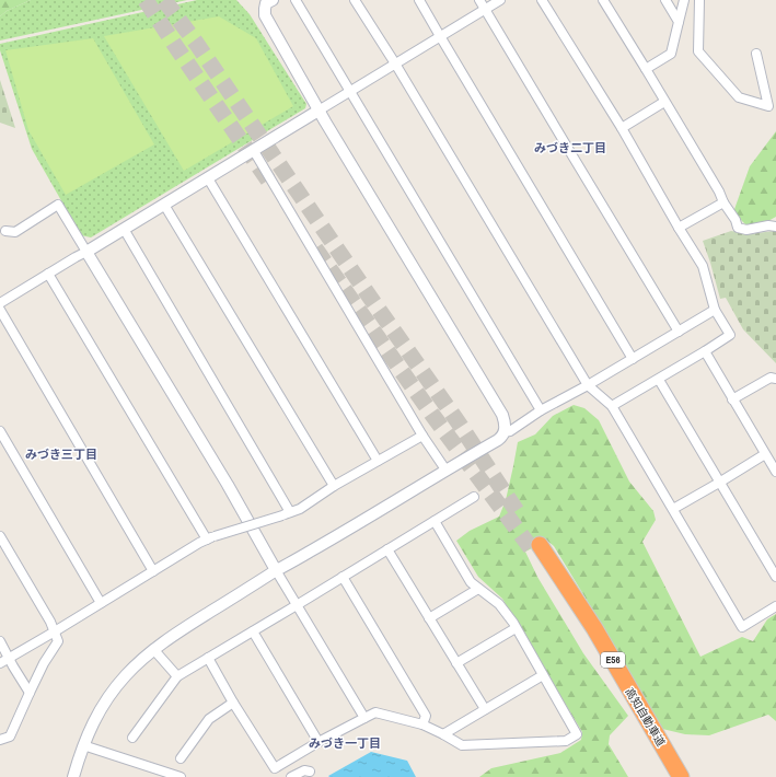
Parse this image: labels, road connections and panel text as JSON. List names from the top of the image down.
{
  "streets": {
    "highway": ["E56", "高知自動車道"]
  },
  "districts": ["みづき二丁目", "みづき三丁目", "みづき一丁目"]
}
